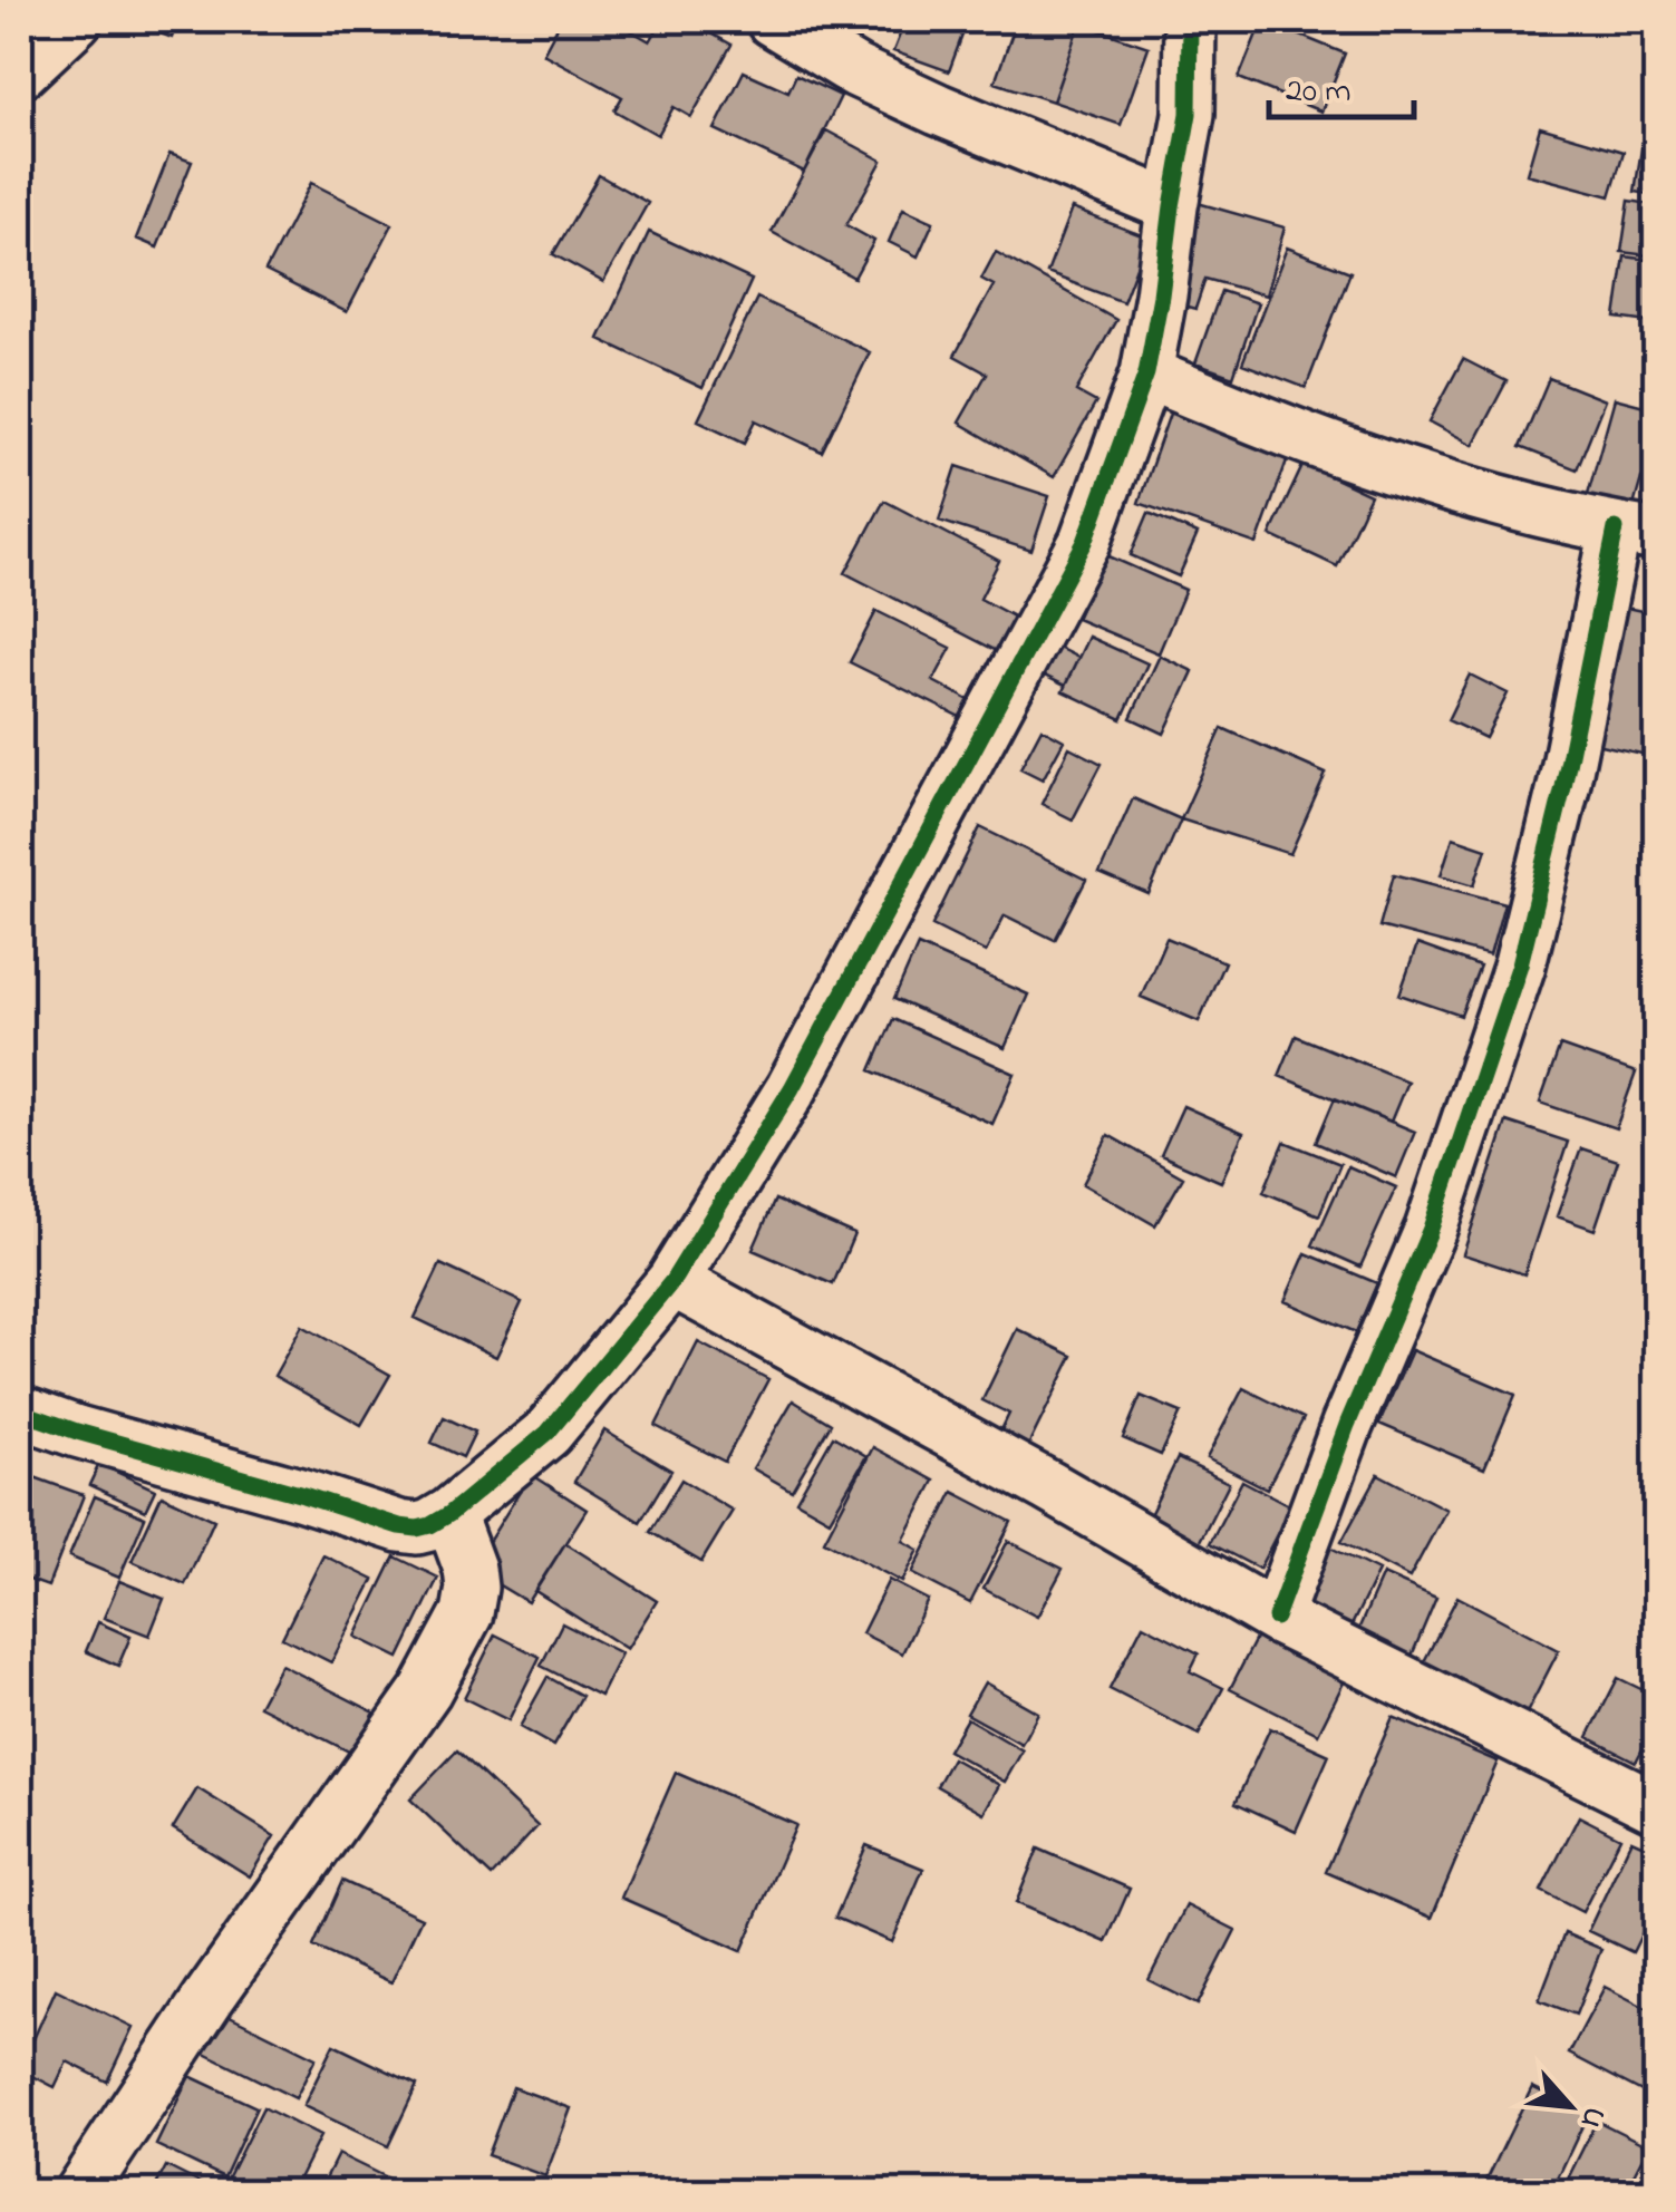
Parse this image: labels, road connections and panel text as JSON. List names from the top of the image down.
{
  "scale_bar": "20 m",
  "north": "bottom right"
}
